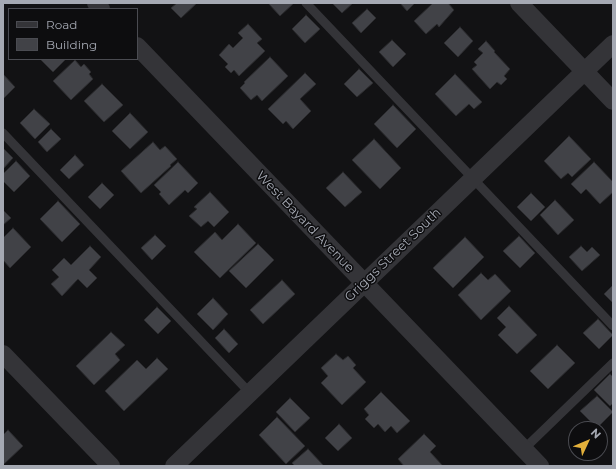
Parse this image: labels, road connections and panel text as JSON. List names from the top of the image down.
{
  "streets": {
    "street": ["West Bayard Avenue", "Griggs Street South"]
  },
  "crossings": [
    ["West Bayard Avenue", "Griggs Street South"]
  ],
  "legend": ["Road", "Building"],
  "north": "top right"
}
